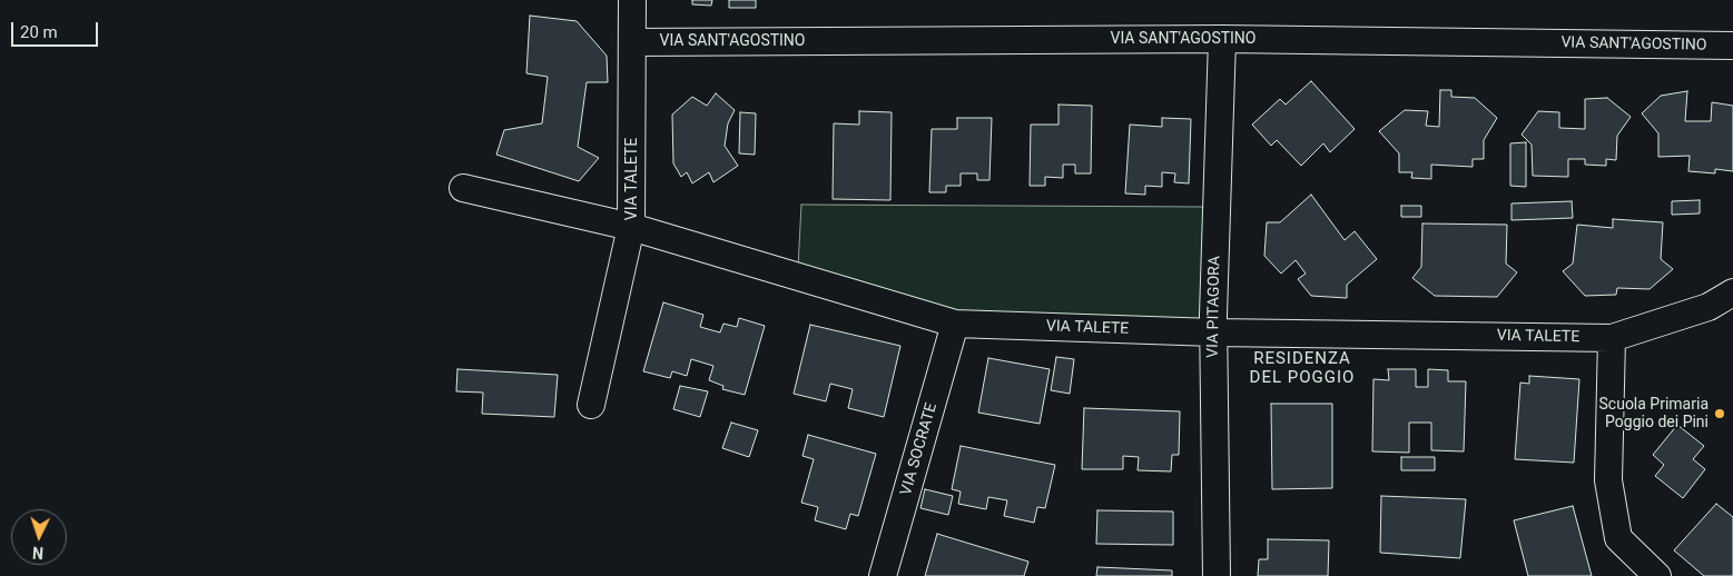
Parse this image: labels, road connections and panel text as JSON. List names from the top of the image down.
{
  "streets": {
    "street": [
      "VIA SANT'AGOSTINO",
      "VIA TALETE",
      "VIA PITAGORA",
      "VIA SOCRATE"
    ]
  },
  "crossings": [
    ["VIA SANT'AGOSTINO", "VIA TALETE"],
    ["VIA SANT'AGOSTINO", "VIA PITAGORA"],
    ["VIA TALETE", "VIA PITAGORA"],
    ["VIA TALETE", "VIA SOCRATE"]
  ],
  "districts": ["RESIDENZA DEL POGGIO"],
  "places": ["Scuola Primaria Poggio dei Pini"],
  "scale_bar": "20 m",
  "north": "bottom"
}
